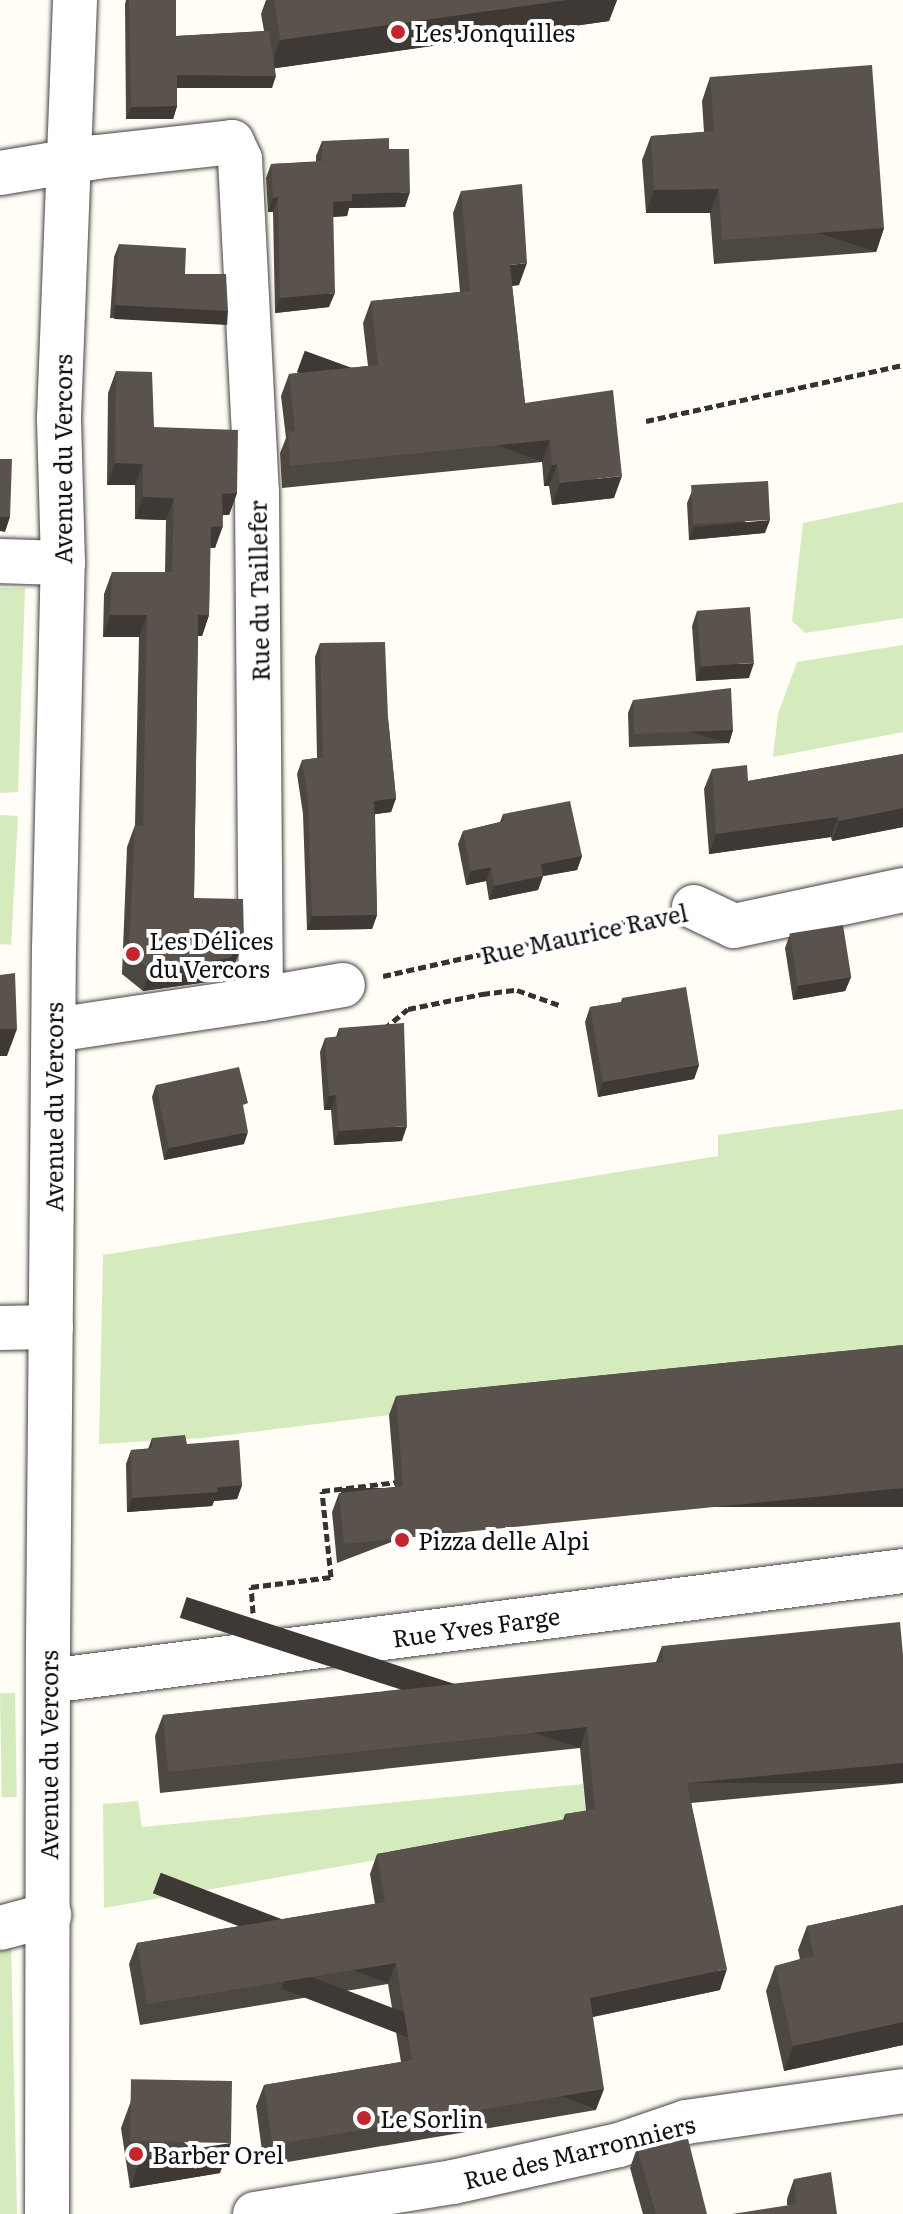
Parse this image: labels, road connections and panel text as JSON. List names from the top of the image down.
{
  "streets": {
    "street": [
      "Avenue du Vercors",
      "Rue du Taillefer",
      "Rue Maurice Ravel",
      "Rue Yves Farge",
      "Rue des Marronniers"
    ]
  },
  "crossings": [
    ["Avenue du Vercors", "Rue du Taillefer"],
    ["Avenue du Vercors", "Rue Yves Farge"]
  ],
  "places": [
    "Les Jonquilles",
    "Les Délices du Vercors",
    "Pizza delle Alpi",
    "Le Sorlin",
    "Barber Orel"
  ]
}
